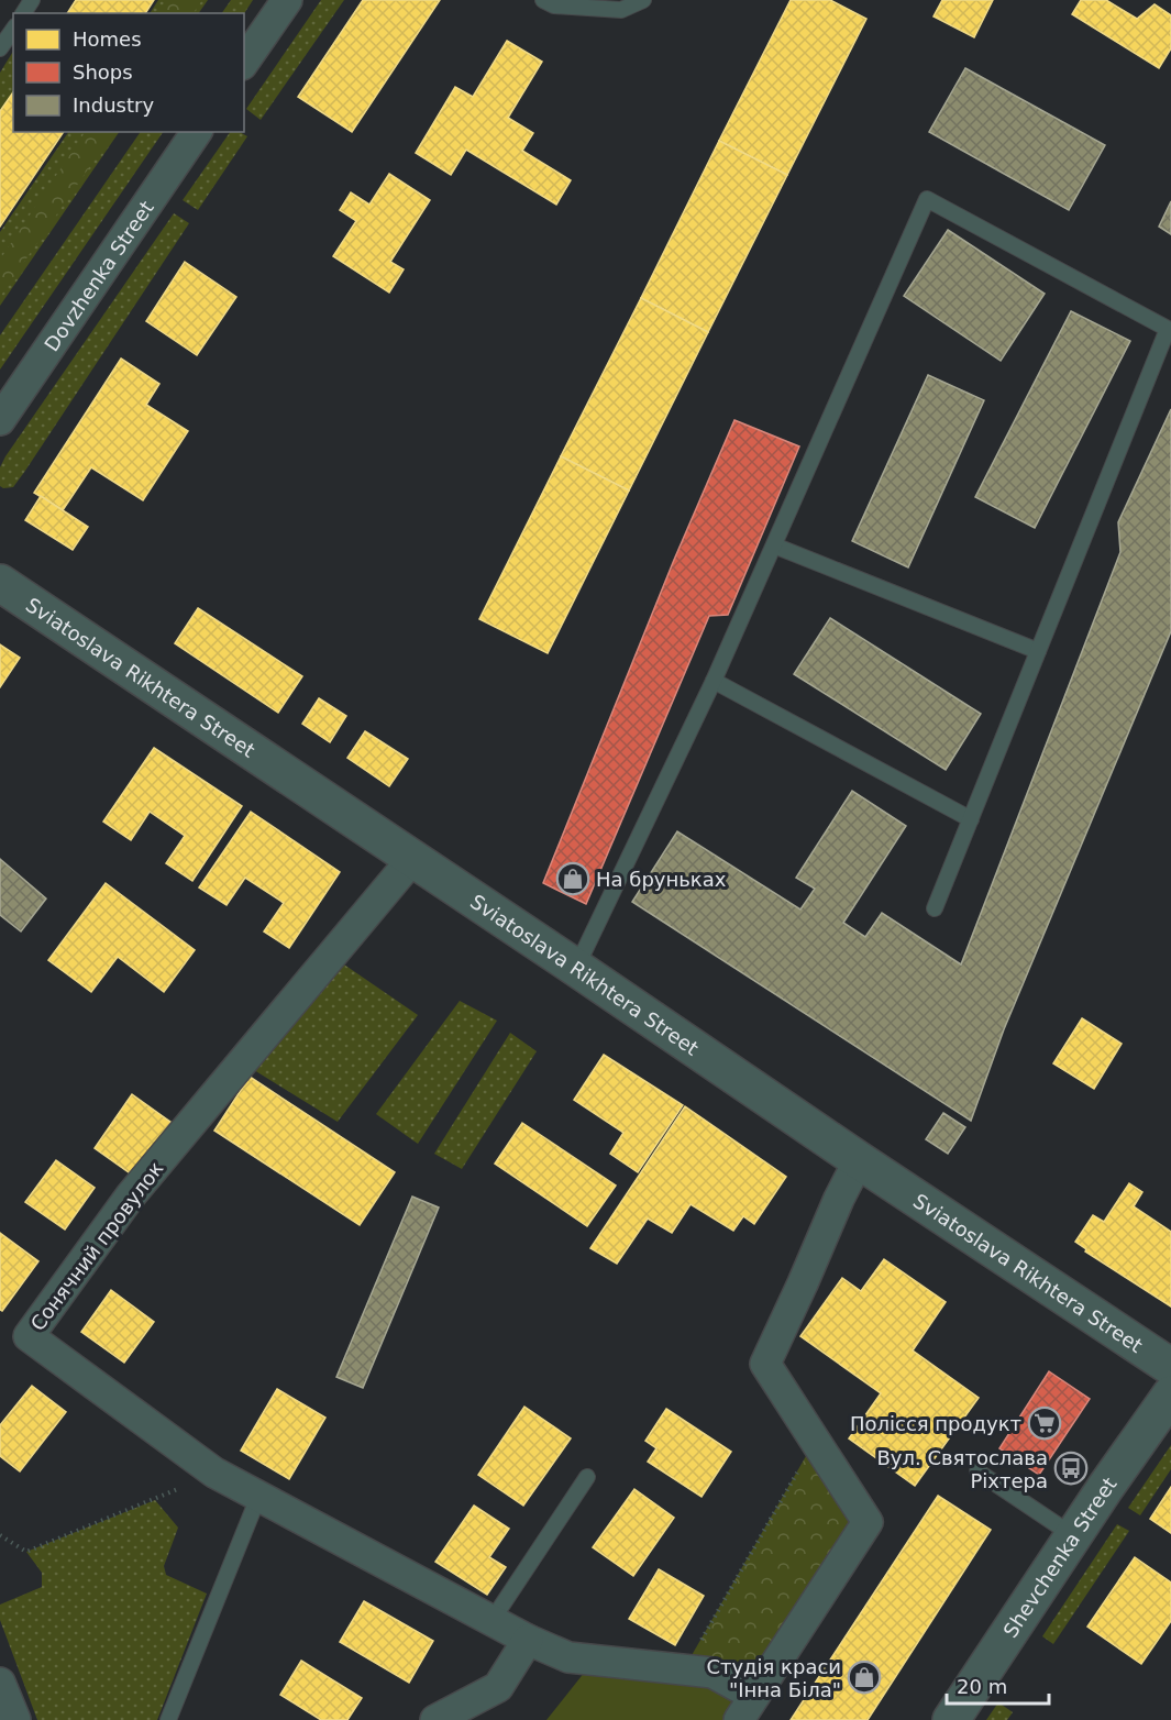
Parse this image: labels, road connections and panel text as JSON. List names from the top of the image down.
{
  "streets": {
    "street": [
      "Dovzhenka Street",
      "Sviatoslava Rikhtera Street",
      "Сонячний провулок",
      "Shevchenka Street"
    ]
  },
  "crossings": [
    ["Sviatoslava Rikhtera Street", "Сонячний провулок"]
  ],
  "places": {
    "shop": ["На бруньках", "Студія краси \"Інна Біла\""],
    "supermarket": ["Полісся продукт"],
    "bus stop": ["Вул. Святослава Ріхтера"]
  },
  "legend": ["Homes", "Shops", "Industry"],
  "scale_bar": "20 m"
}
